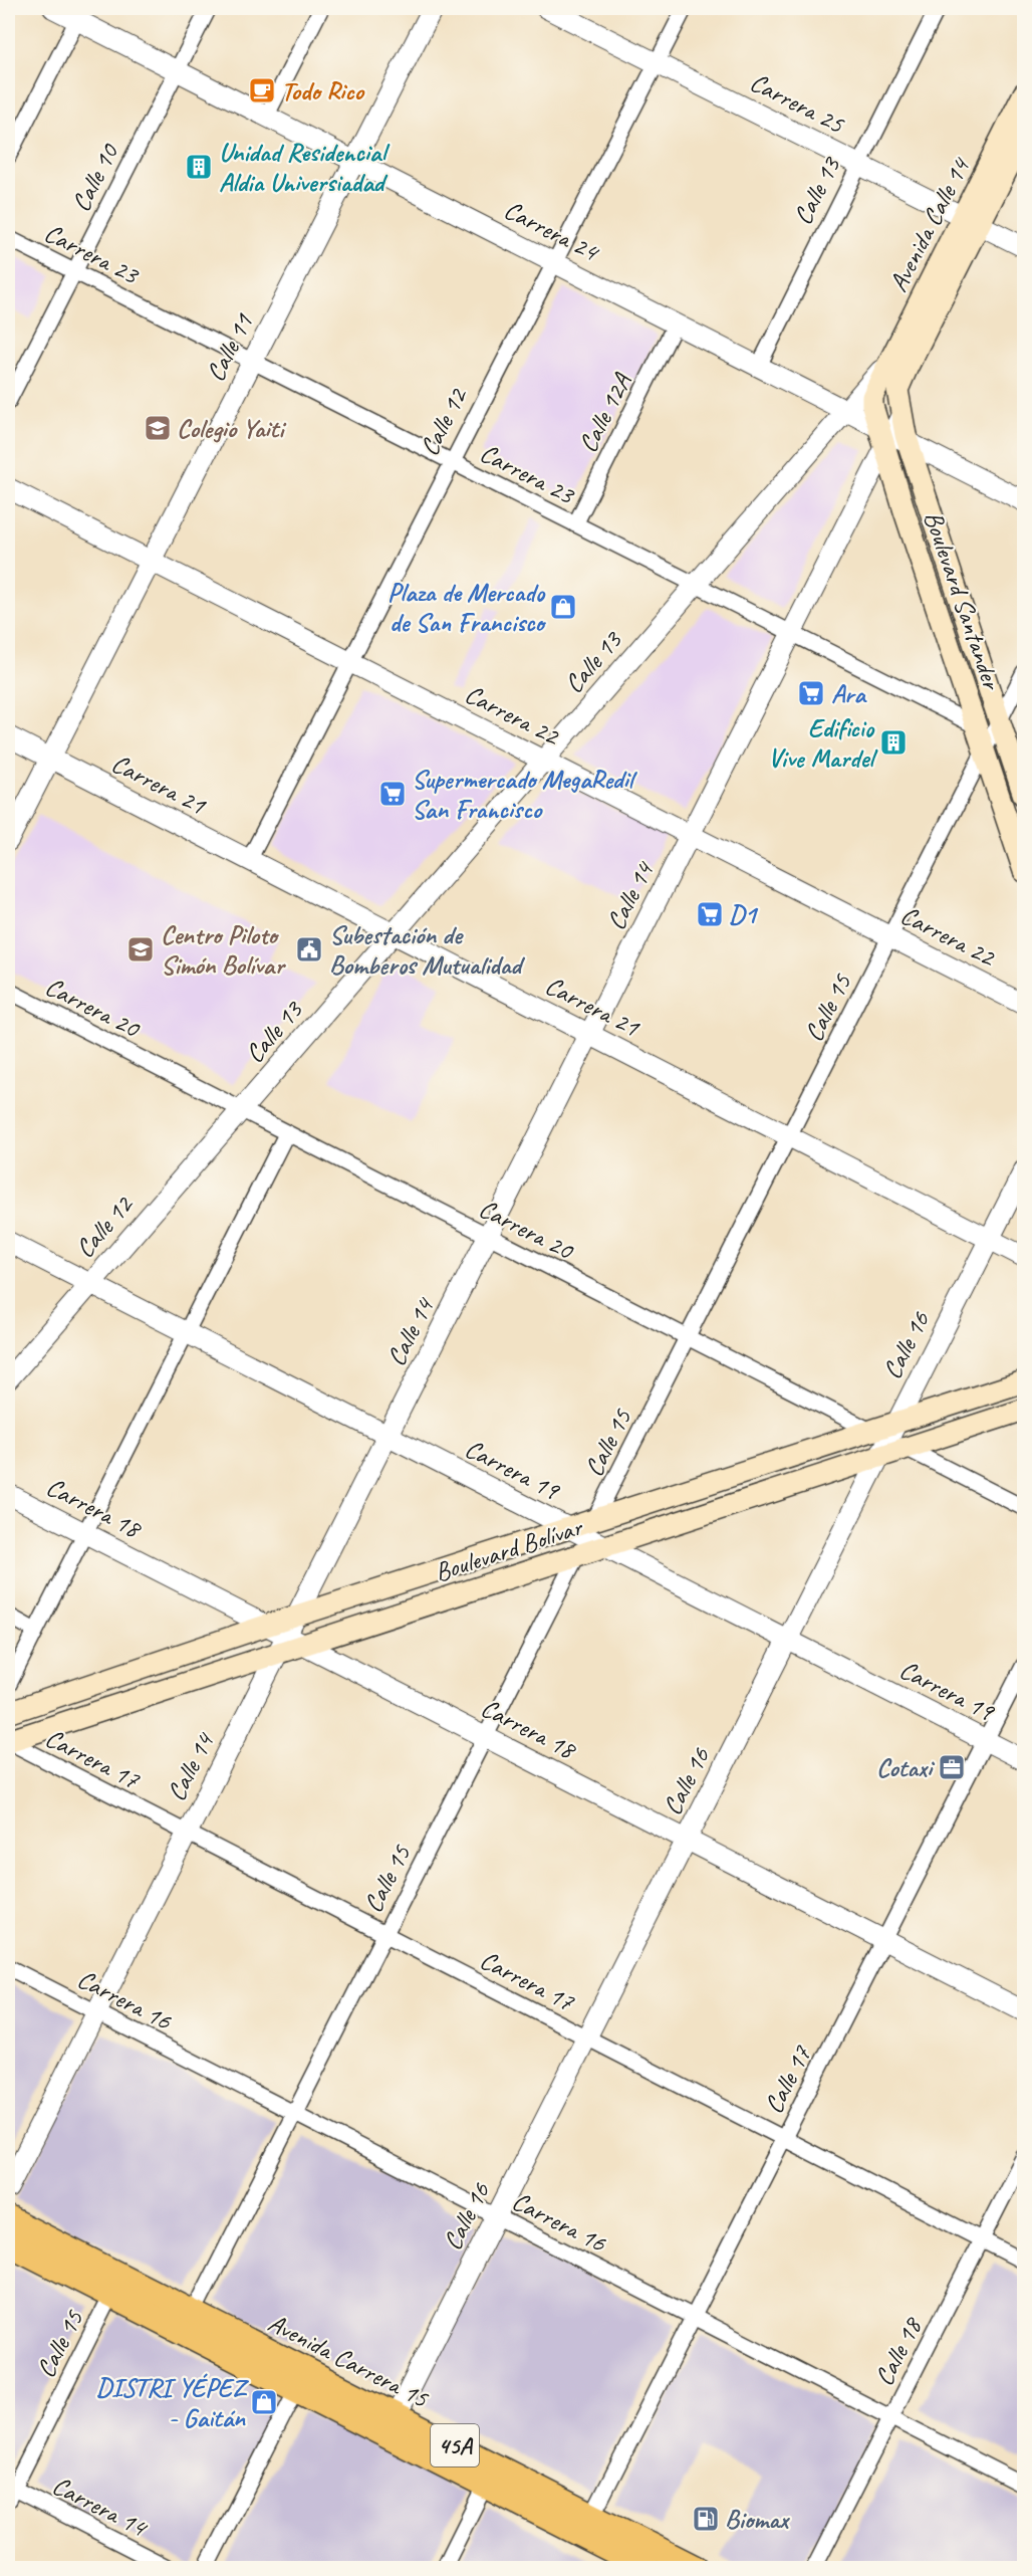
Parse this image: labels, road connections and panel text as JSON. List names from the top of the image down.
{
  "streets": {
    "main road": [
      "Avenida Calle 14",
      "Boulevard Santander",
      "Boulevard Bolívar",
      "Avenida Carrera 15",
      "45A"
    ],
    "street": [
      "Carrera 25",
      "Calle 10",
      "Calle 13",
      "Carrera 24",
      "Carrera 23",
      "Calle 11",
      "Calle 12A",
      "Calle 12",
      "Carrera 22",
      "Carrera 21",
      "Calle 14",
      "Carrera 20",
      "Calle 15",
      "Calle 16",
      "Carrera 19",
      "Carrera 18",
      "Carrera 17",
      "Carrera 16",
      "Calle 17",
      "Calle 18",
      "Carrera 14"
    ]
  },
  "crossings": [
    ["Carrera 25", "Calle 13"],
    ["Carrera 25", "Avenida Calle 14"],
    ["Carrera 25", "Calle 12"],
    ["Calle 10", "Carrera 24"],
    ["Calle 10", "Carrera 23"],
    ["Calle 13", "Avenida Calle 14"],
    ["Calle 13", "Carrera 24"],
    ["Calle 13", "Carrera 23"],
    ["Calle 13", "Calle 12"],
    ["Calle 13", "Carrera 22"],
    ["Calle 13", "Carrera 21"],
    ["Calle 13", "Carrera 20"],
    ["Avenida Calle 14", "Boulevard Santander"],
    ["Carrera 24", "Calle 11"],
    ["Carrera 24", "Calle 12A"],
    ["Carrera 24", "Calle 12"],
    ["Carrera 24", "Boulevard Santander"],
    ["Carrera 24", "Calle 14"],
    ["Carrera 23", "Calle 11"],
    ["Carrera 23", "Calle 12A"],
    ["Carrera 23", "Calle 12"],
    ["Carrera 23", "Boulevard Santander"],
    ["Carrera 23", "Calle 14"],
    ["Carrera 23", "Calle 15"],
    ["Calle 11", "Carrera 22"],
    ["Calle 11", "Carrera 21"],
    ["Calle 12", "Carrera 22"],
    ["Calle 12", "Carrera 21"],
    ["Calle 12", "Carrera 20"],
    ["Calle 12", "Carrera 19"],
    ["Boulevard Santander", "Calle 14"],
    ["Boulevard Santander", "Calle 15"],
    ["Carrera 22", "Calle 14"],
    ["Carrera 22", "Calle 15"],
    ["Carrera 21", "Calle 14"],
    ["Carrera 21", "Calle 15"],
    ["Carrera 21", "Calle 16"],
    ["Calle 14", "Carrera 20"],
    ["Calle 14", "Carrera 19"],
    ["Calle 14", "Carrera 18"],
    ["Calle 14", "Boulevard Bolívar"],
    ["Calle 14", "Carrera 17"],
    ["Calle 14", "Carrera 16"],
    ["Carrera 20", "Calle 15"],
    ["Carrera 20", "Calle 16"],
    ["Carrera 20", "Boulevard Bolívar"],
    ["Calle 15", "Carrera 19"],
    ["Calle 15", "Carrera 18"],
    ["Calle 15", "Boulevard Bolívar"],
    ["Calle 15", "Carrera 17"],
    ["Calle 15", "Carrera 16"],
    ["Calle 15", "Avenida Carrera 15"],
    ["Calle 15", "Carrera 14"],
    ["Calle 16", "Carrera 19"],
    ["Calle 16", "Carrera 18"],
    ["Calle 16", "Boulevard Bolívar"],
    ["Calle 16", "Carrera 17"],
    ["Calle 16", "Carrera 16"],
    ["Calle 16", "Avenida Carrera 15"],
    ["Carrera 19", "Boulevard Bolívar"],
    ["Carrera 19", "Calle 17"],
    ["Carrera 18", "Boulevard Bolívar"],
    ["Carrera 18", "Calle 17"],
    ["Boulevard Bolívar", "Carrera 17"],
    ["Carrera 17", "Calle 17"],
    ["Carrera 17", "Calle 18"],
    ["Carrera 16", "Calle 17"],
    ["Carrera 16", "Calle 18"],
    ["Calle 17", "Avenida Carrera 15"]
  ],
  "places": {
    "cafe": ["Todo Rico"],
    "building": ["Unidad Residencial Aldia Universiadad", "Edificio Vive Mardel"],
    "school or university": ["Colegio Yaiti", "Centro Piloto Simón Bolívar"],
    "shop": ["Plaza de Mercado de San Francisco", "DISTRI YÉPEZ - Gaitán"],
    "supermarket": ["Ara", "Supermercado MegaRedil San Francisco", "D1"],
    "public building": ["Subestación de Bomberos Mutualidad"],
    "office": ["Cotaxi"],
    "fuel station": ["Biomax"]
  }
}
